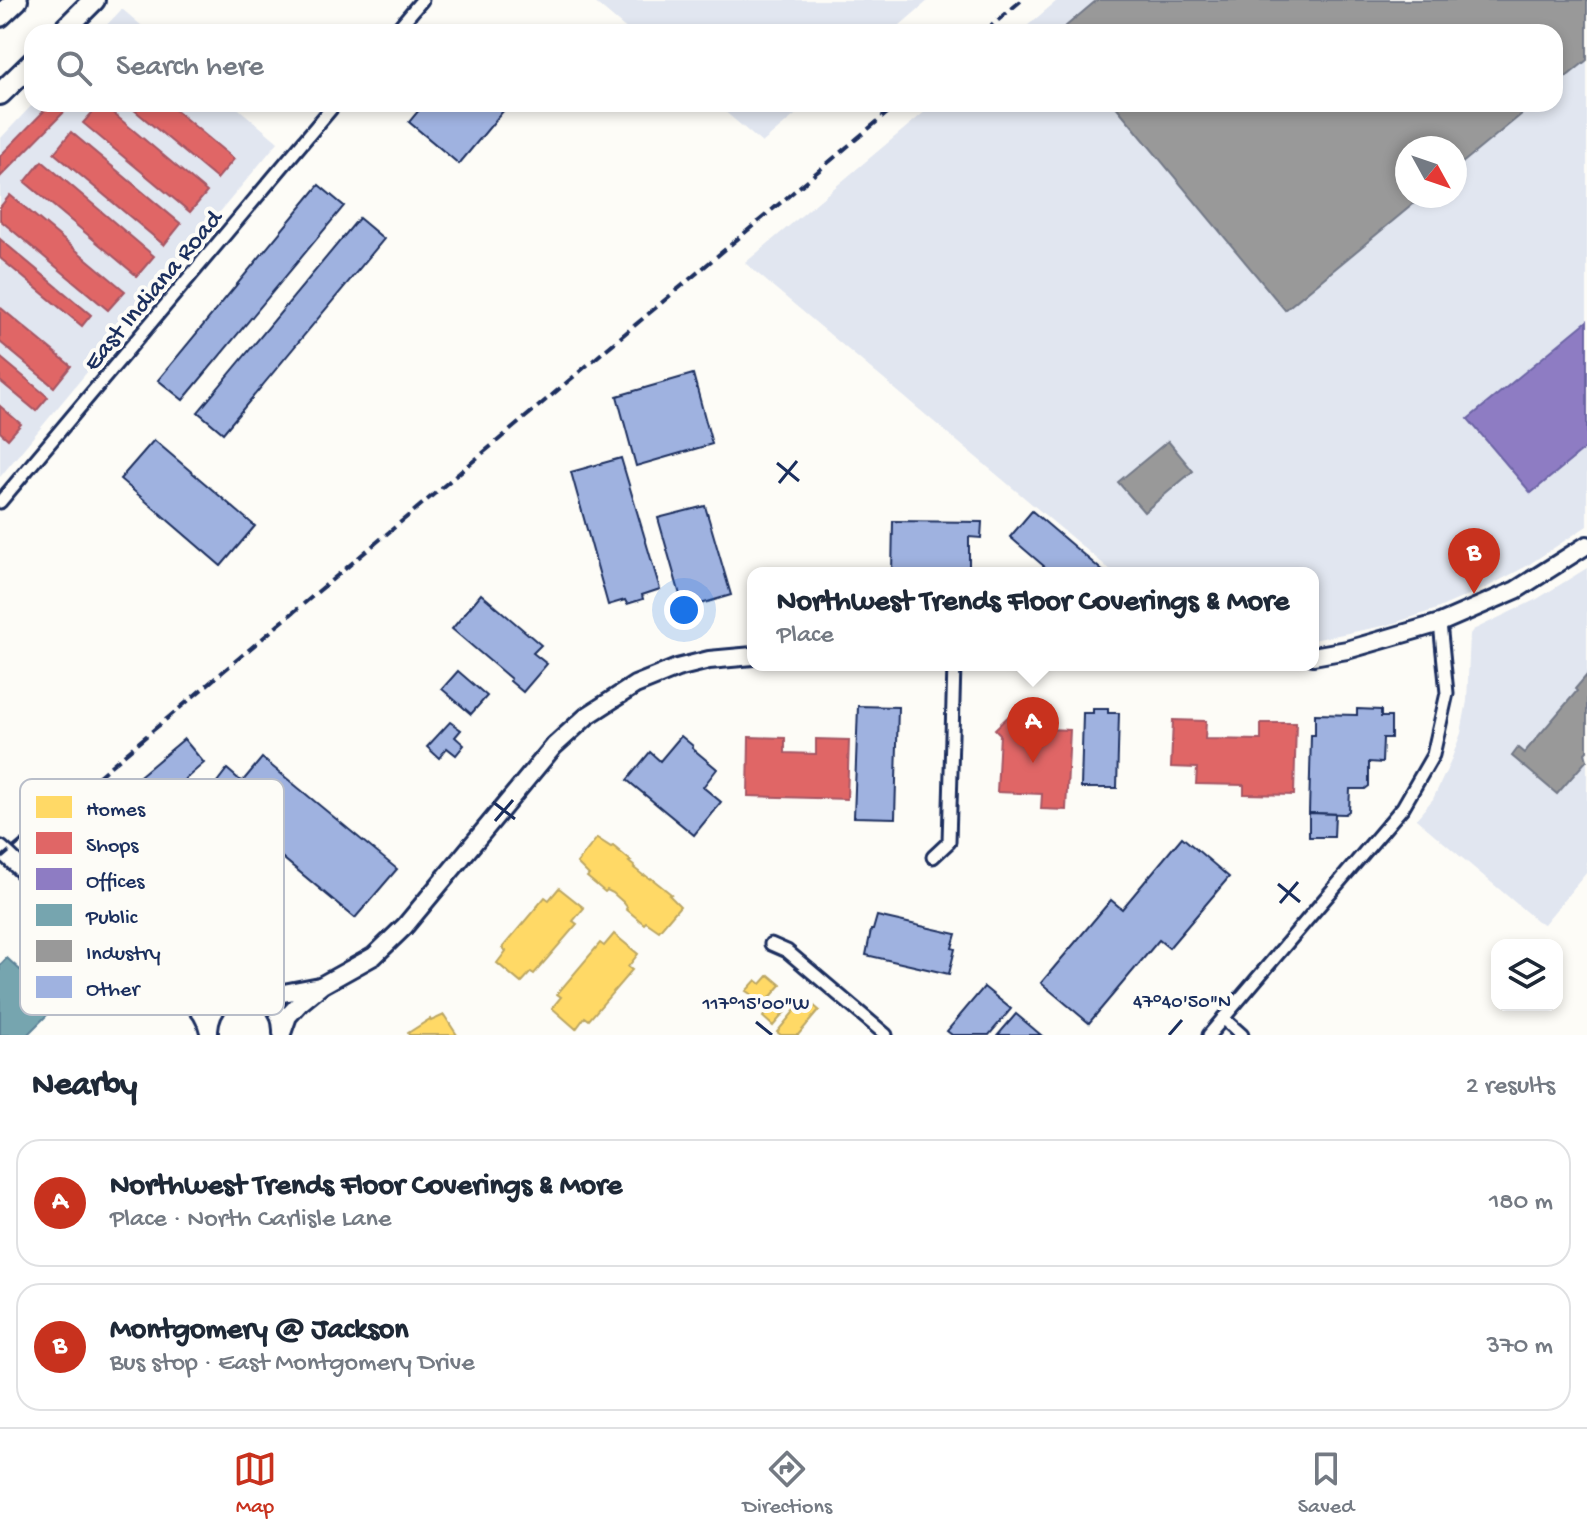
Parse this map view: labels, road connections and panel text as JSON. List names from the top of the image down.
{
  "streets": {
    "street": ["East Indiana Road"]
  },
  "legend": [
    "Homes",
    "Shops",
    "Offices",
    "Public",
    "Industry",
    "Other"
  ],
  "north": "bottom right",
  "page": {
    "search": "Search here",
    "pins": ["B", "A"],
    "popup": ["Northwest Trends Floor Coverings & More", "Place"],
    "heading": ["Nearby", "2 results"],
    "list": [
      {
        "mark": "A",
        "name": "Northwest Trends Floor Coverings & More",
        "note": "Place · North Carlisle Lane",
        "value": "180 m"
      },
      {
        "mark": "B",
        "name": "Montgomery @ Jackson",
        "note": "Bus stop · East Montgomery Drive",
        "value": "370 m"
      }
    ],
    "nav": ["Map", "Directions", "Saved"]
  },
  "coordinates": ["47°40'50\"N", "117°15'00\"W"]
}
